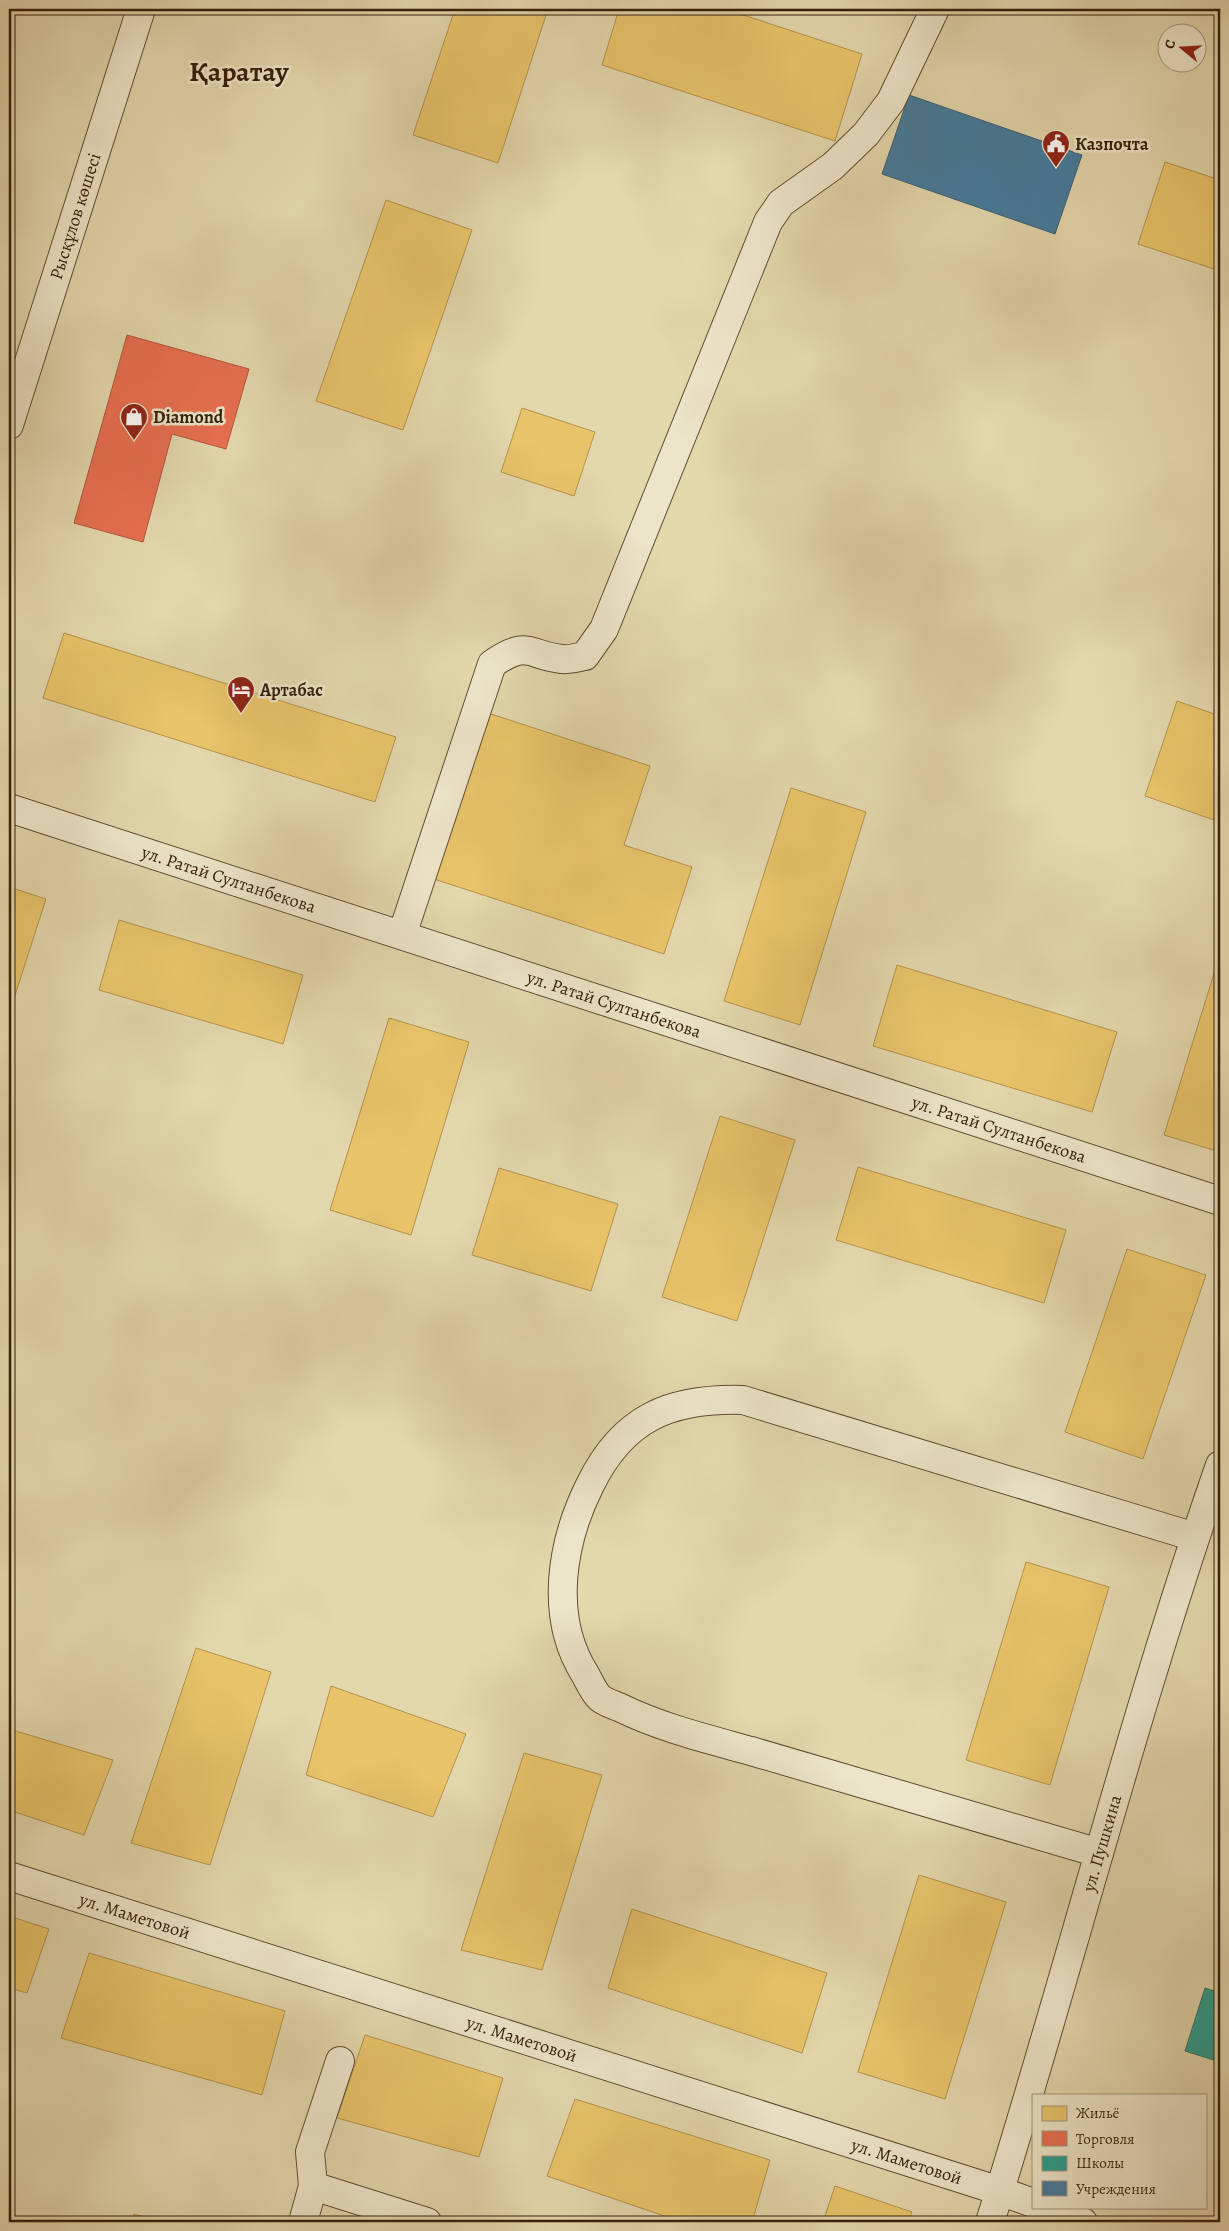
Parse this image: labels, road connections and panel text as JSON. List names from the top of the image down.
{
  "streets": {
    "street": [
      "Рысқұлов көшесі",
      "ул. Ратай Султанбекова",
      "ул. Пушкина",
      "ул. Маметовой"
    ]
  },
  "crossings": [
    ["ул. Пушкина", "ул. Маметовой"]
  ],
  "districts": ["Қаратау"],
  "places": {
    "public building": ["Казпочта"],
    "shop": ["Diamond"],
    "hotel": ["Артабас"]
  },
  "legend": [
    "Жильё",
    "Торговля",
    "Школы",
    "Учреждения"
  ],
  "north": "left"
}
